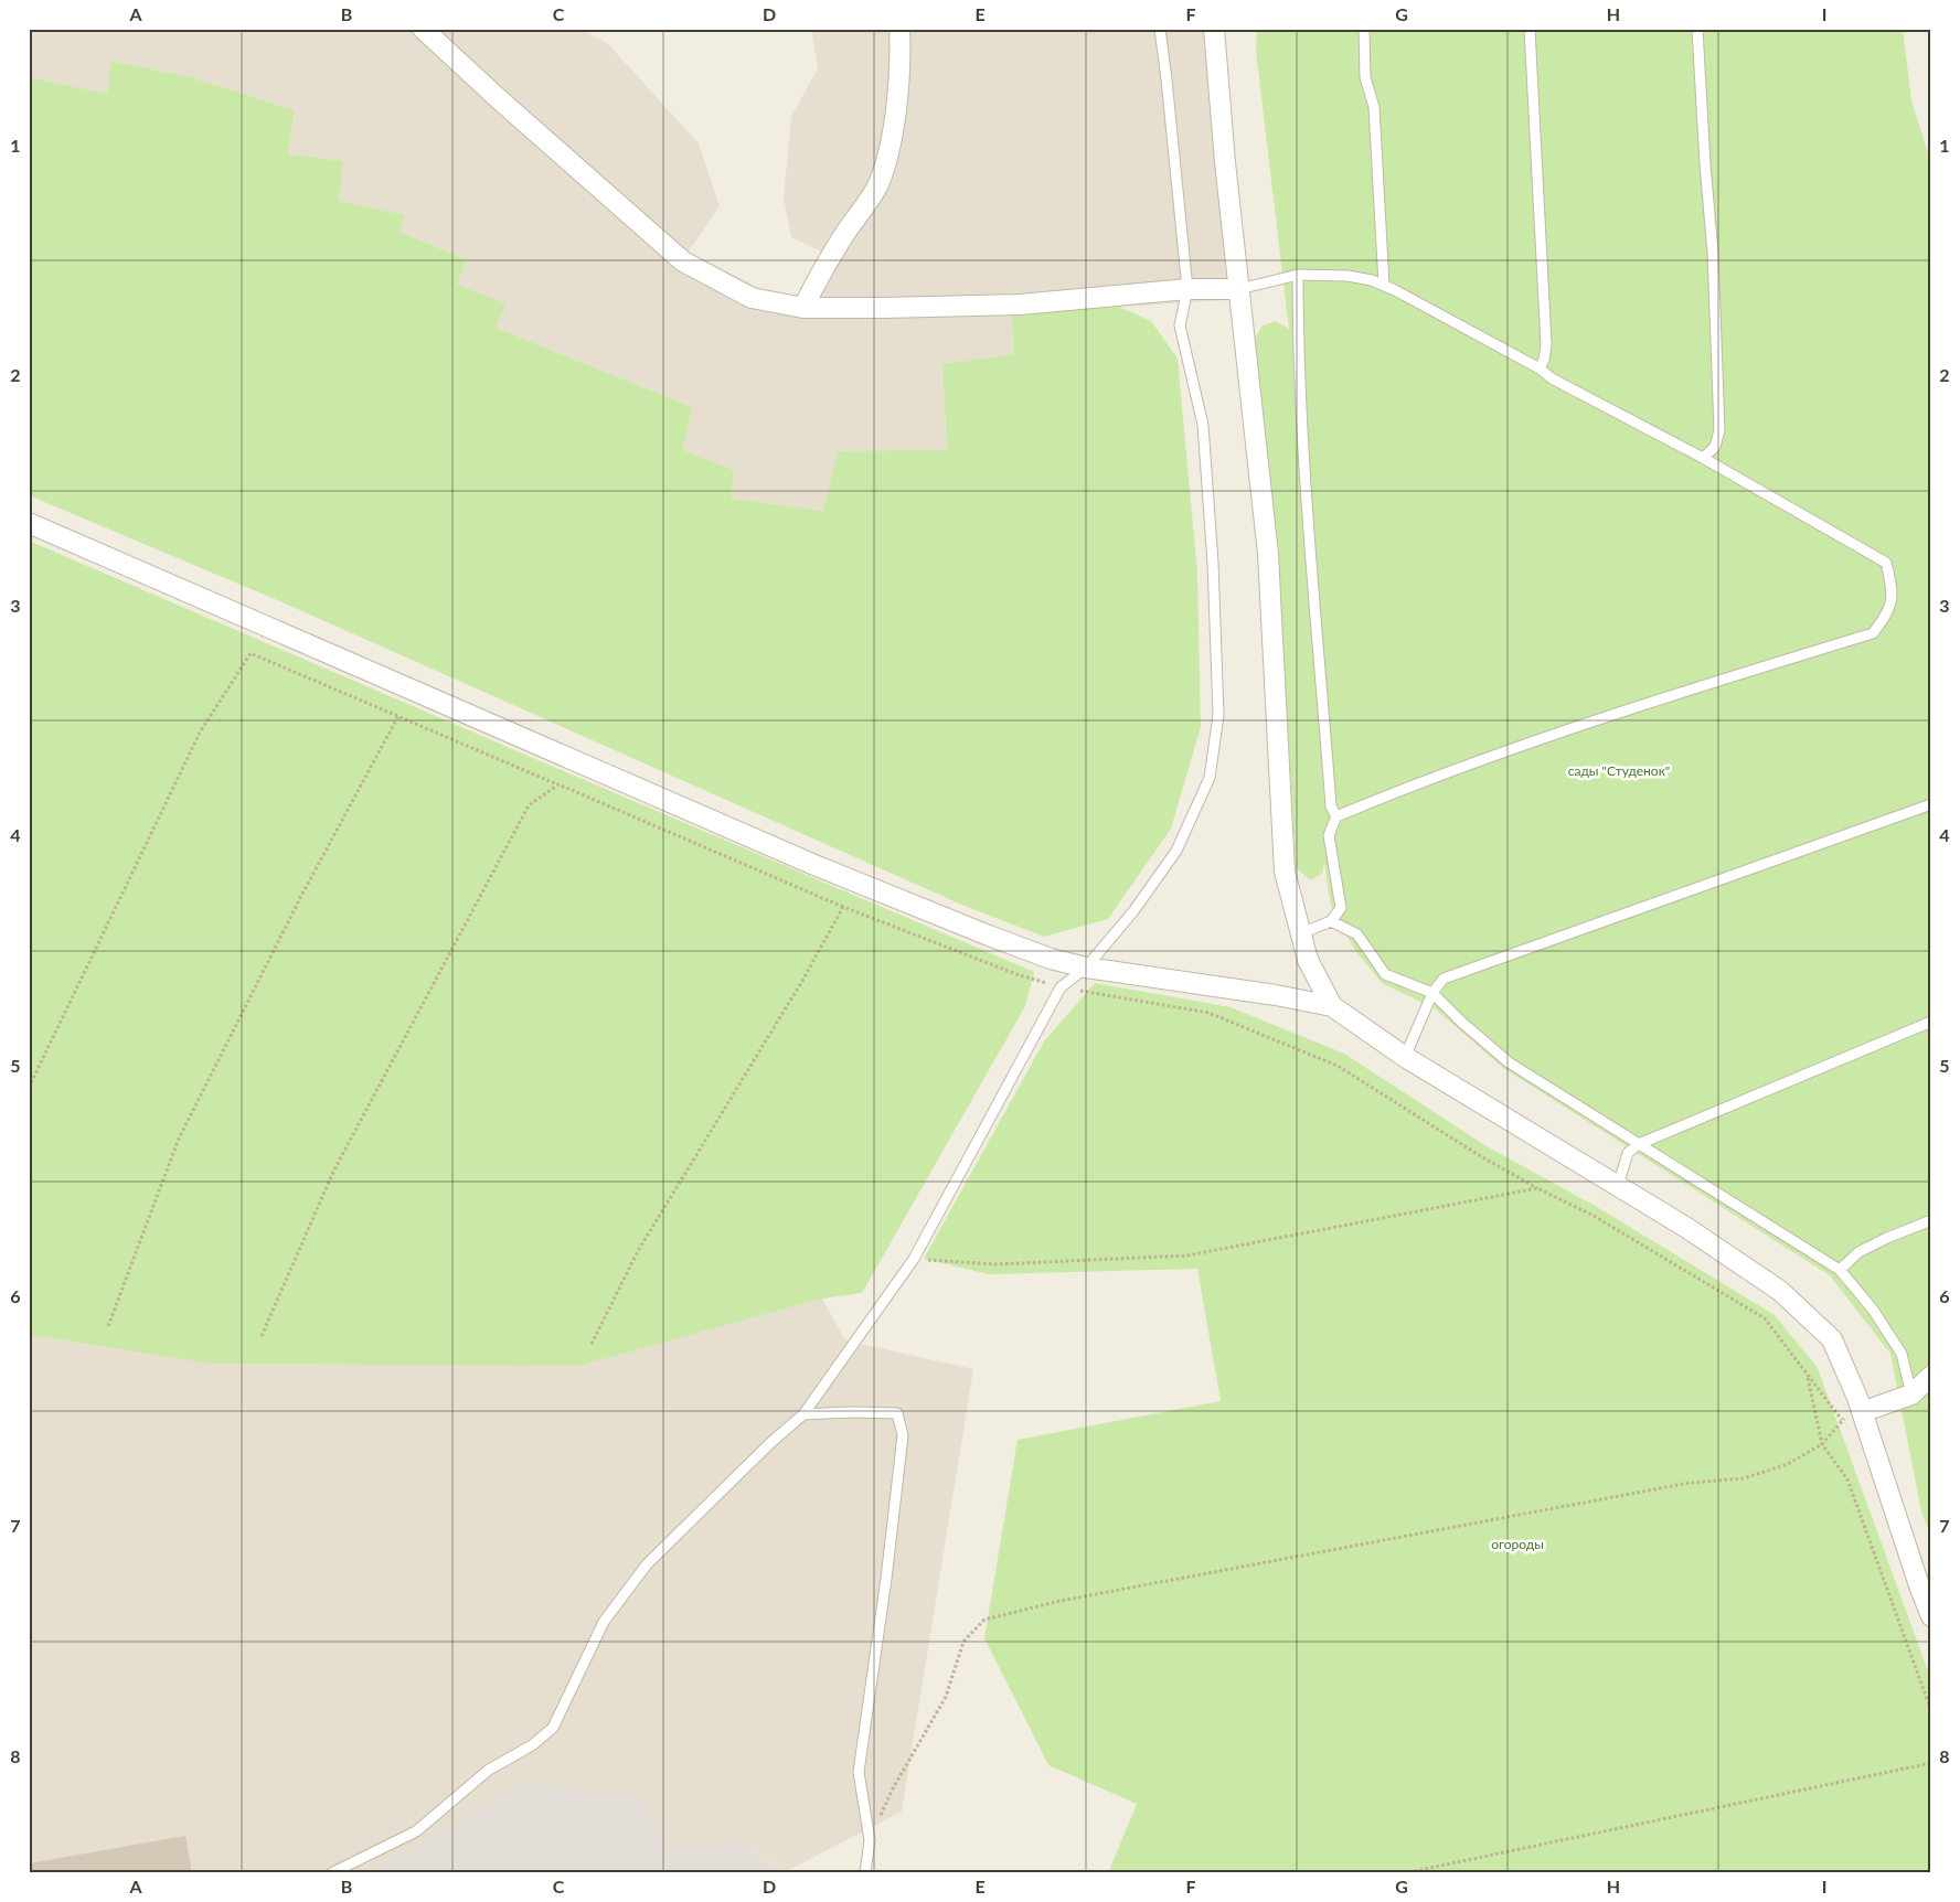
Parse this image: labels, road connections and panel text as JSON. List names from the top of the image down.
{
  "parks": ["сады \"Студенок\"", "огороды"],
  "grid": {
    "columns": [
      "A",
      "B",
      "C",
      "D",
      "E",
      "F",
      "G",
      "H",
      "I"
    ],
    "rows": [
      "1",
      "2",
      "3",
      "4",
      "5",
      "6",
      "7",
      "8"
    ]
  }
}
